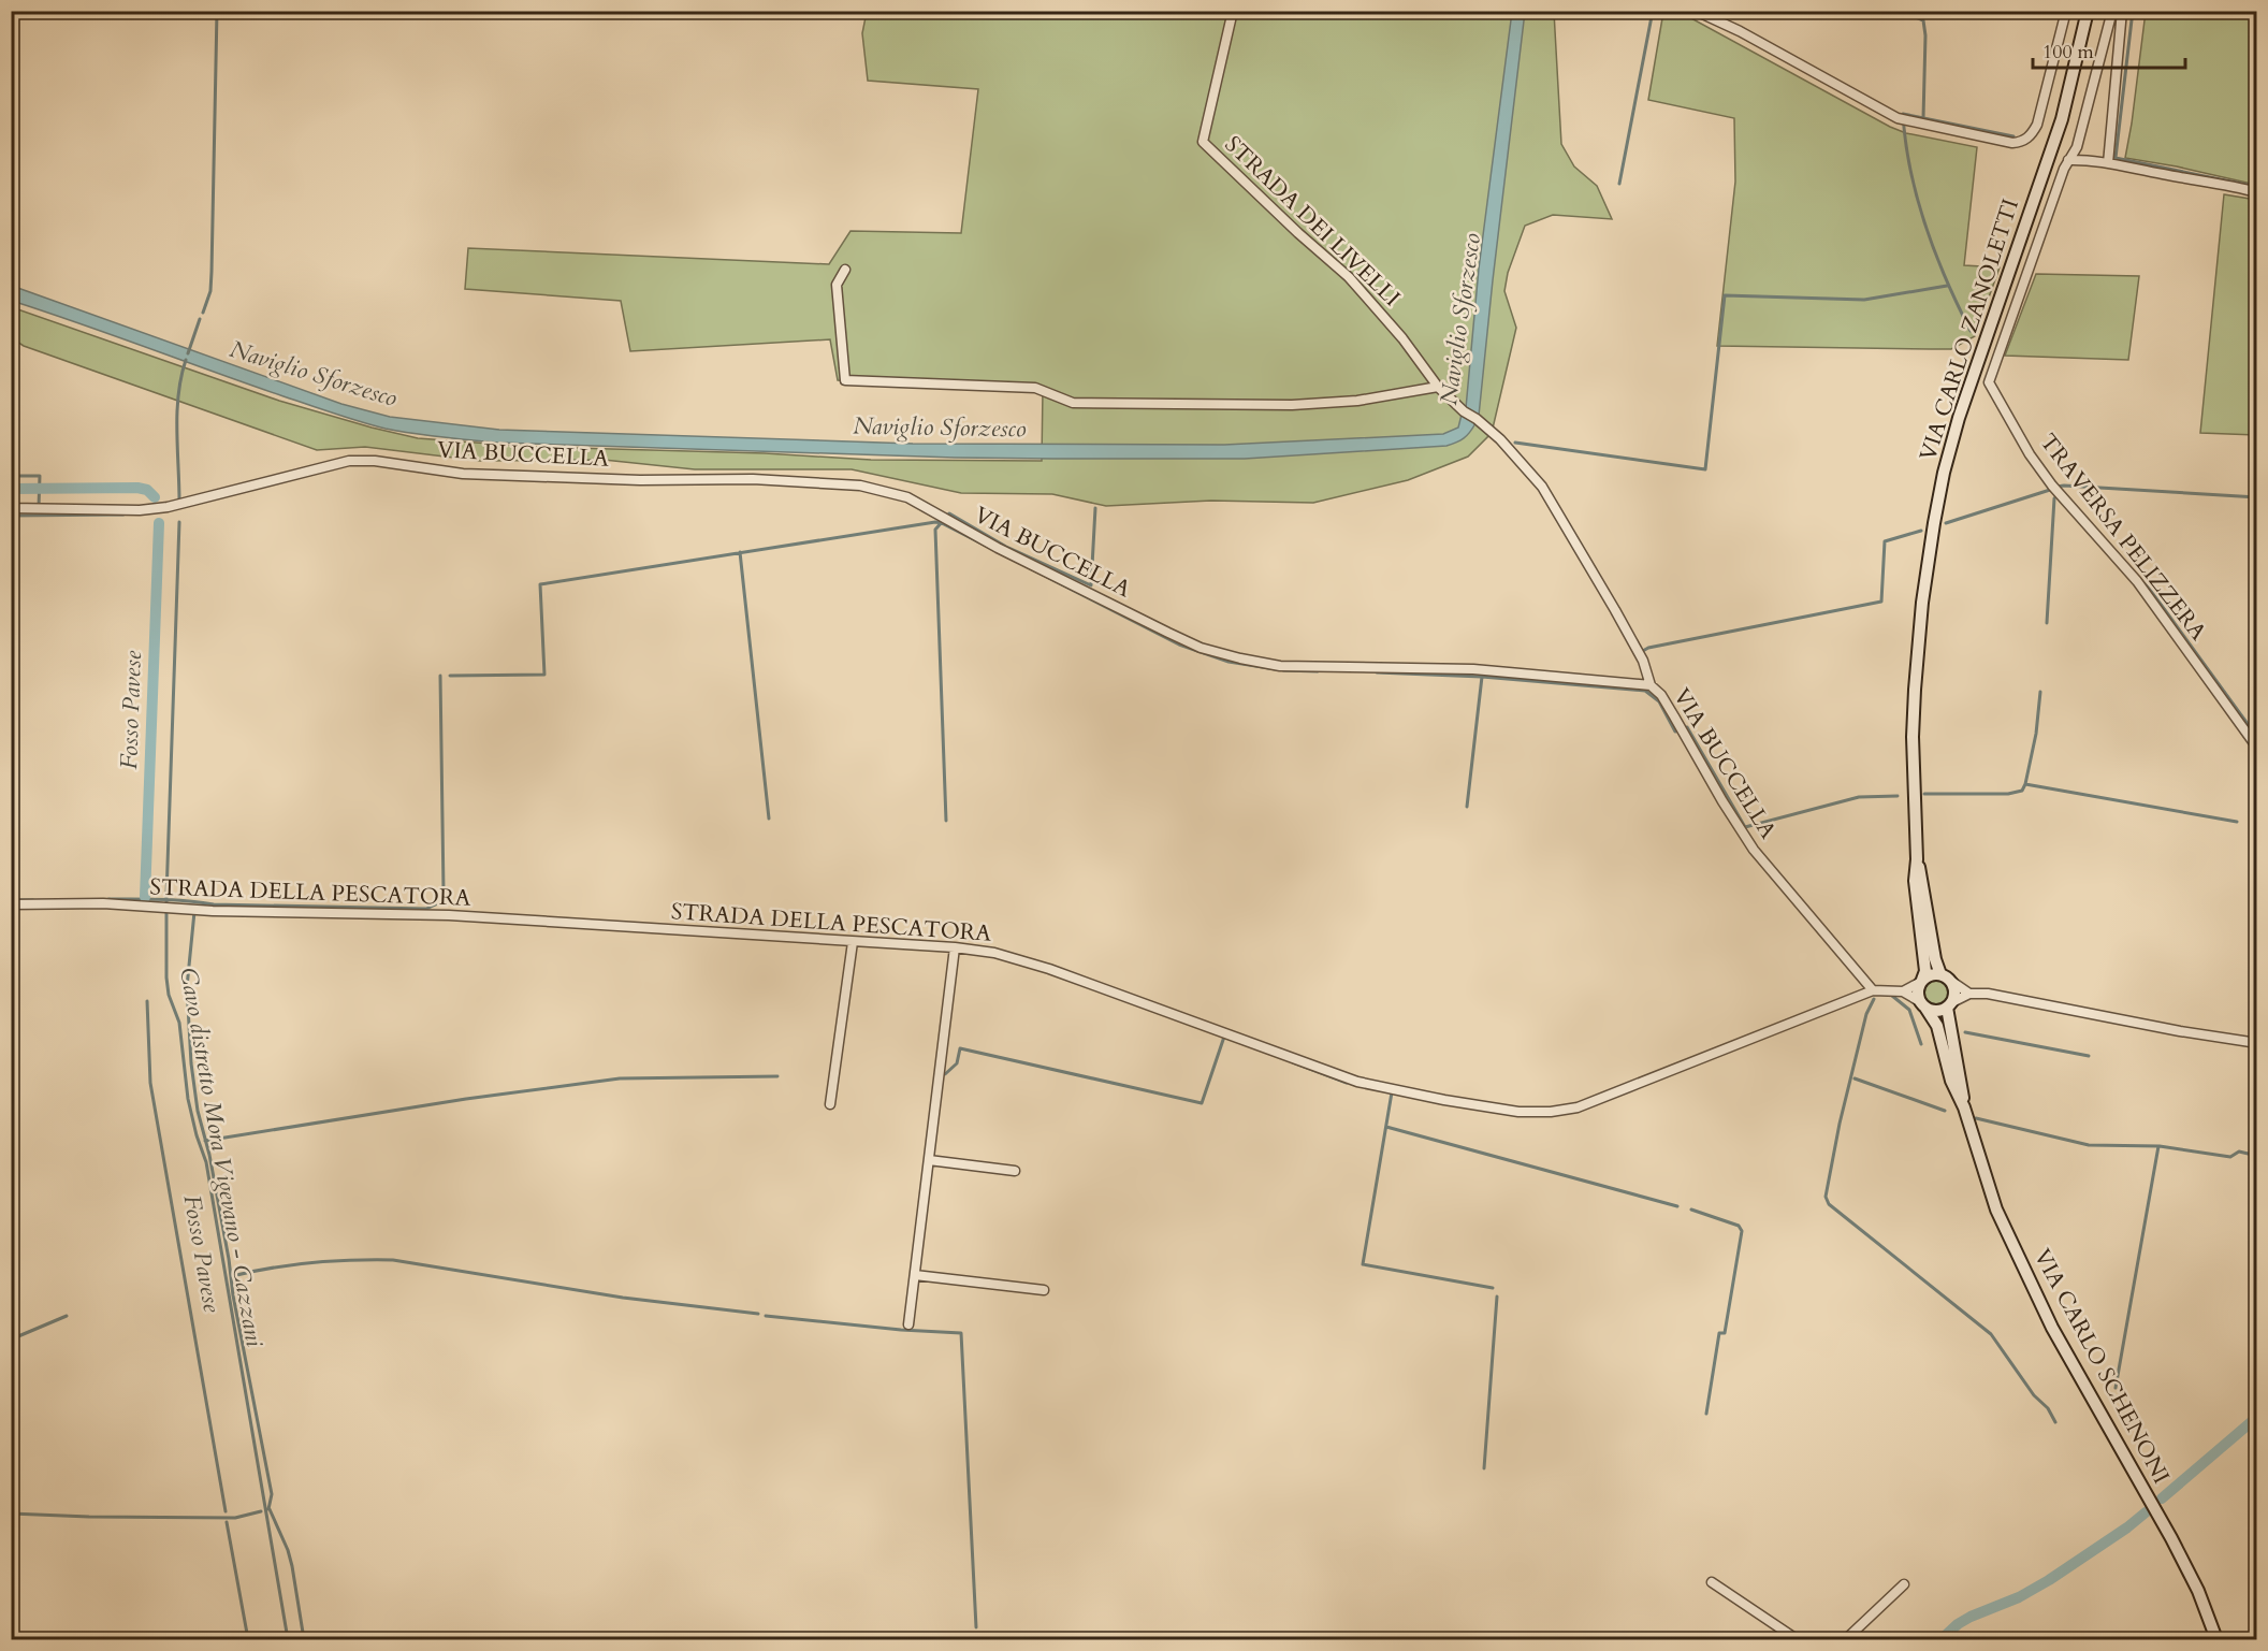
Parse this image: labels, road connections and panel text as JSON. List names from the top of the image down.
{
  "streets": {
    "main road": ["VIA CARLO ZANOLETTI", "VIA CARLO SCHENONI"],
    "street": [
      "STRADA DEI LIVELLI",
      "VIA BUCCELLA",
      "TRAVERSA PELIZZERA",
      "STRADA DELLA PESCATORA"
    ]
  },
  "crossings": [
    ["STRADA DEI LIVELLI", "VIA BUCCELLA"],
    ["VIA CARLO ZANOLETTI", "VIA CARLO SCHENONI"],
    ["VIA BUCCELLA", "STRADA DELLA PESCATORA"]
  ],
  "water": ["Naviglio Sforzesco", "Fosso Pavese", "Cavo distretto Mora Vigevano - Cazzani"],
  "scale_bar": "100 m"
}
